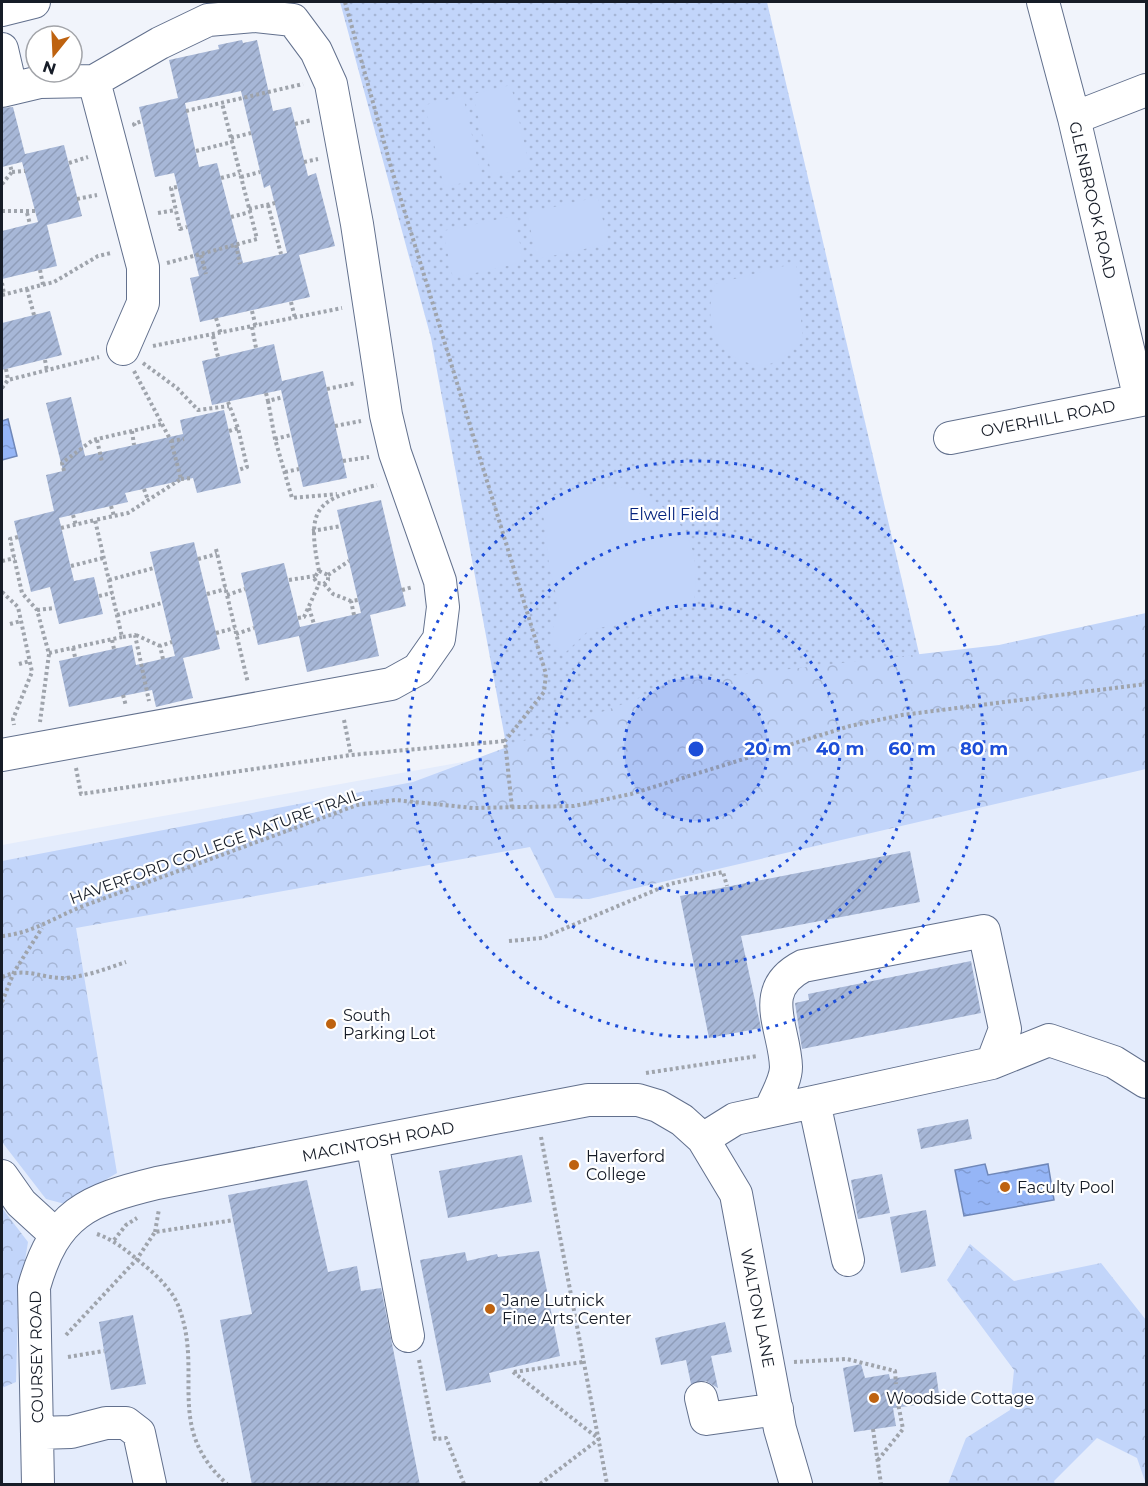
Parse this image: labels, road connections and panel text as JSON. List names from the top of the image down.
{
  "streets": {
    "street": [
      "GLENBROOK ROAD",
      "OVERHILL ROAD",
      "MACINTOSH ROAD",
      "WALTON LANE",
      "COURSEY ROAD"
    ],
    "path": ["HAVERFORD COLLEGE NATURE TRAIL"]
  },
  "crossings": [
    ["GLENBROOK ROAD", "OVERHILL ROAD"],
    ["MACINTOSH ROAD", "WALTON LANE"],
    ["MACINTOSH ROAD", "COURSEY ROAD"]
  ],
  "parks": ["Elwell Field"],
  "places": [
    "South Parking Lot",
    "Haverford College",
    "Faculty Pool",
    "Jane Lutnick Fine Arts Center",
    "Woodside Cottage"
  ],
  "north": "bottom",
  "rings": [
    "20 m",
    "40 m",
    "60 m",
    "80 m"
  ]
}
